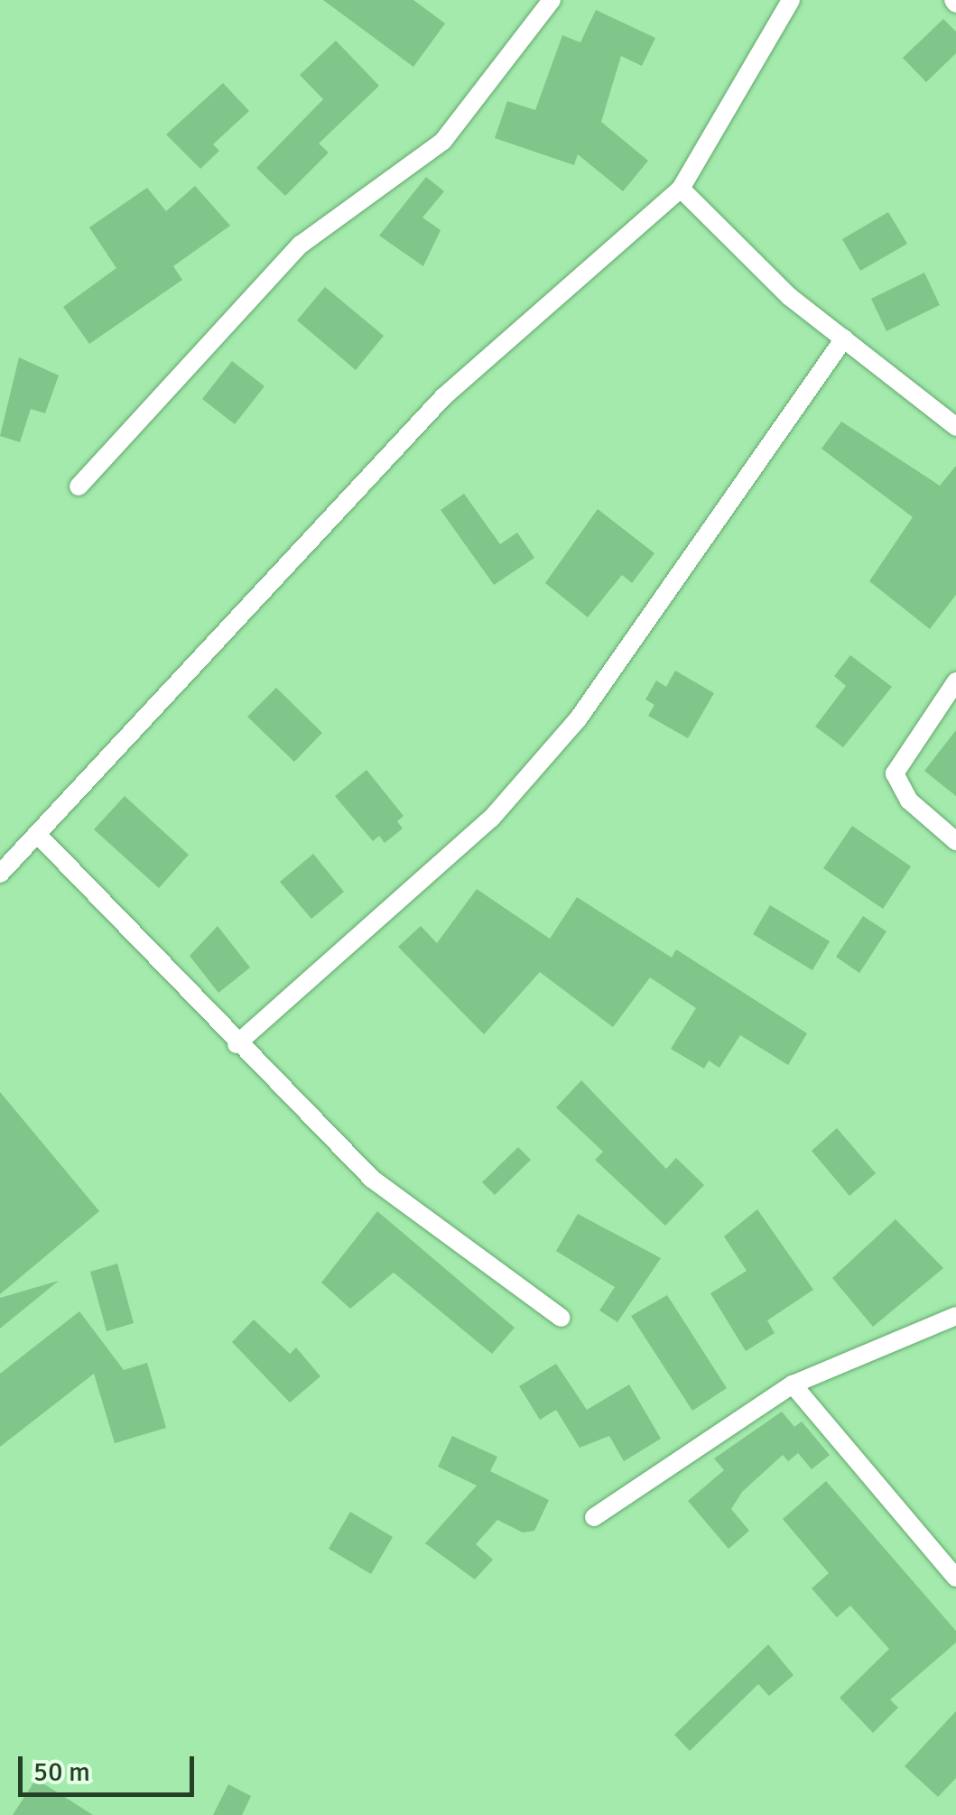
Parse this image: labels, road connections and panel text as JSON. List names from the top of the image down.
{
  "scale_bar": "50 m"
}
